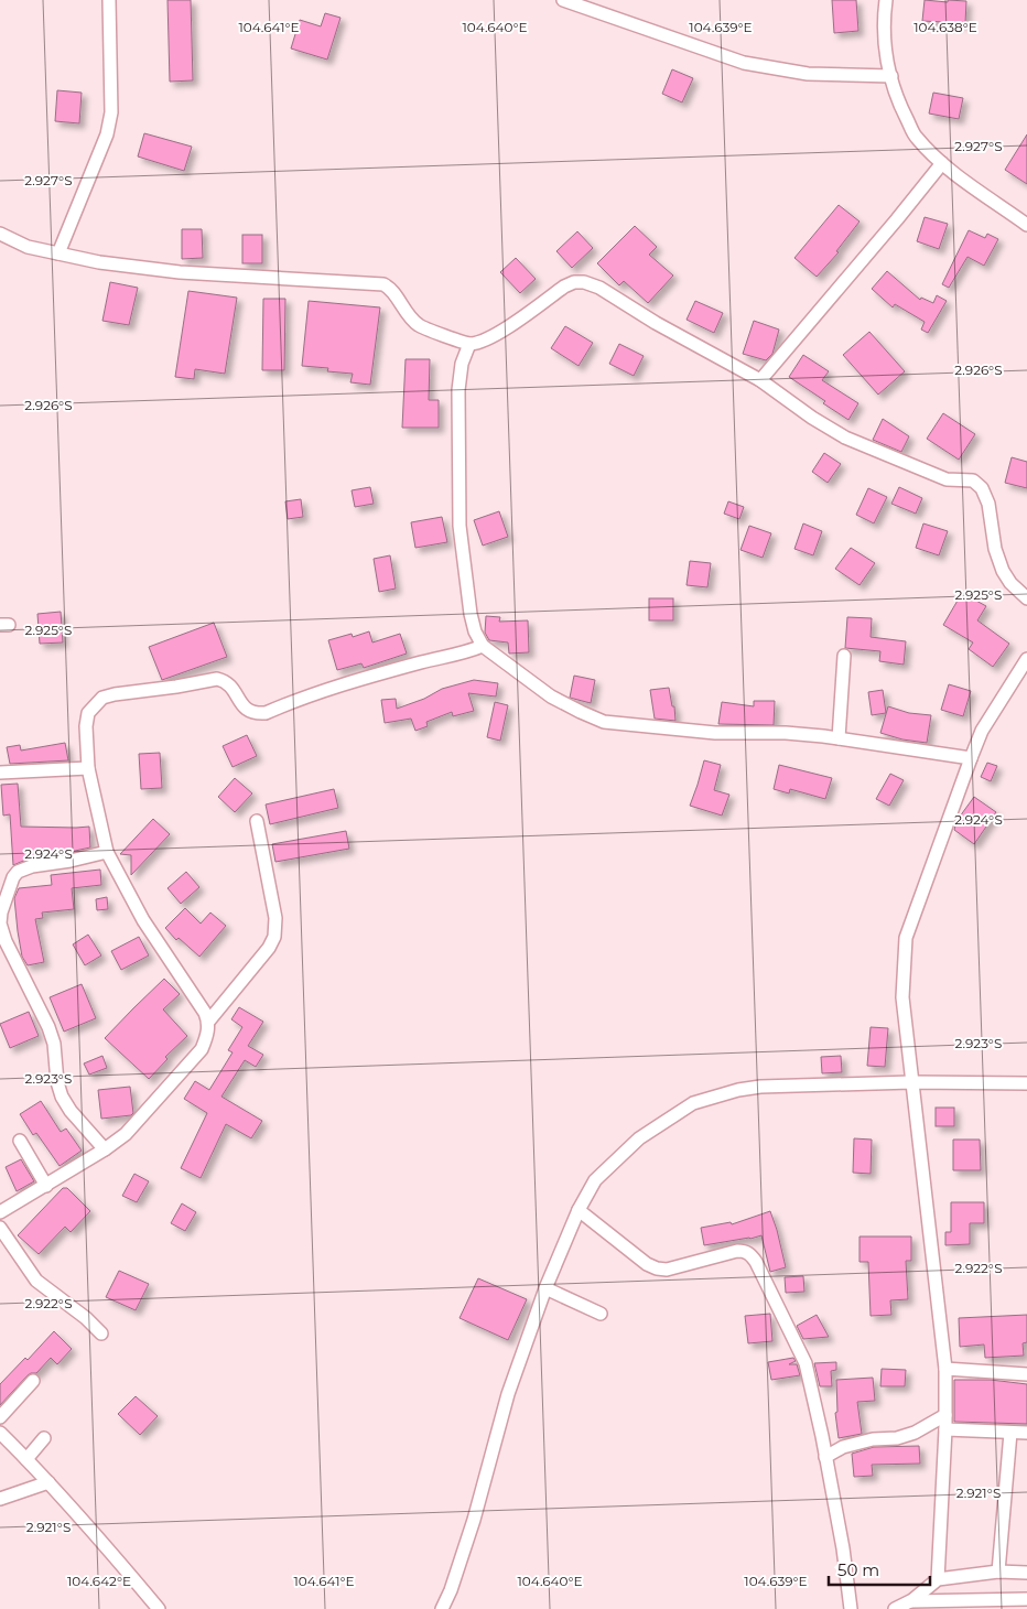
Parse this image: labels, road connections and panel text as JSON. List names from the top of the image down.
{
  "scale_bar": "50 m",
  "coordinates": [
    "104.641°E",
    "104.640°E",
    "104.639°E",
    "104.638°E",
    "2.927°S",
    "2.926°S",
    "2.925°S",
    "2.924°S",
    "2.923°S",
    "2.922°S",
    "2.921°S",
    "104.642°E"
  ]
}
